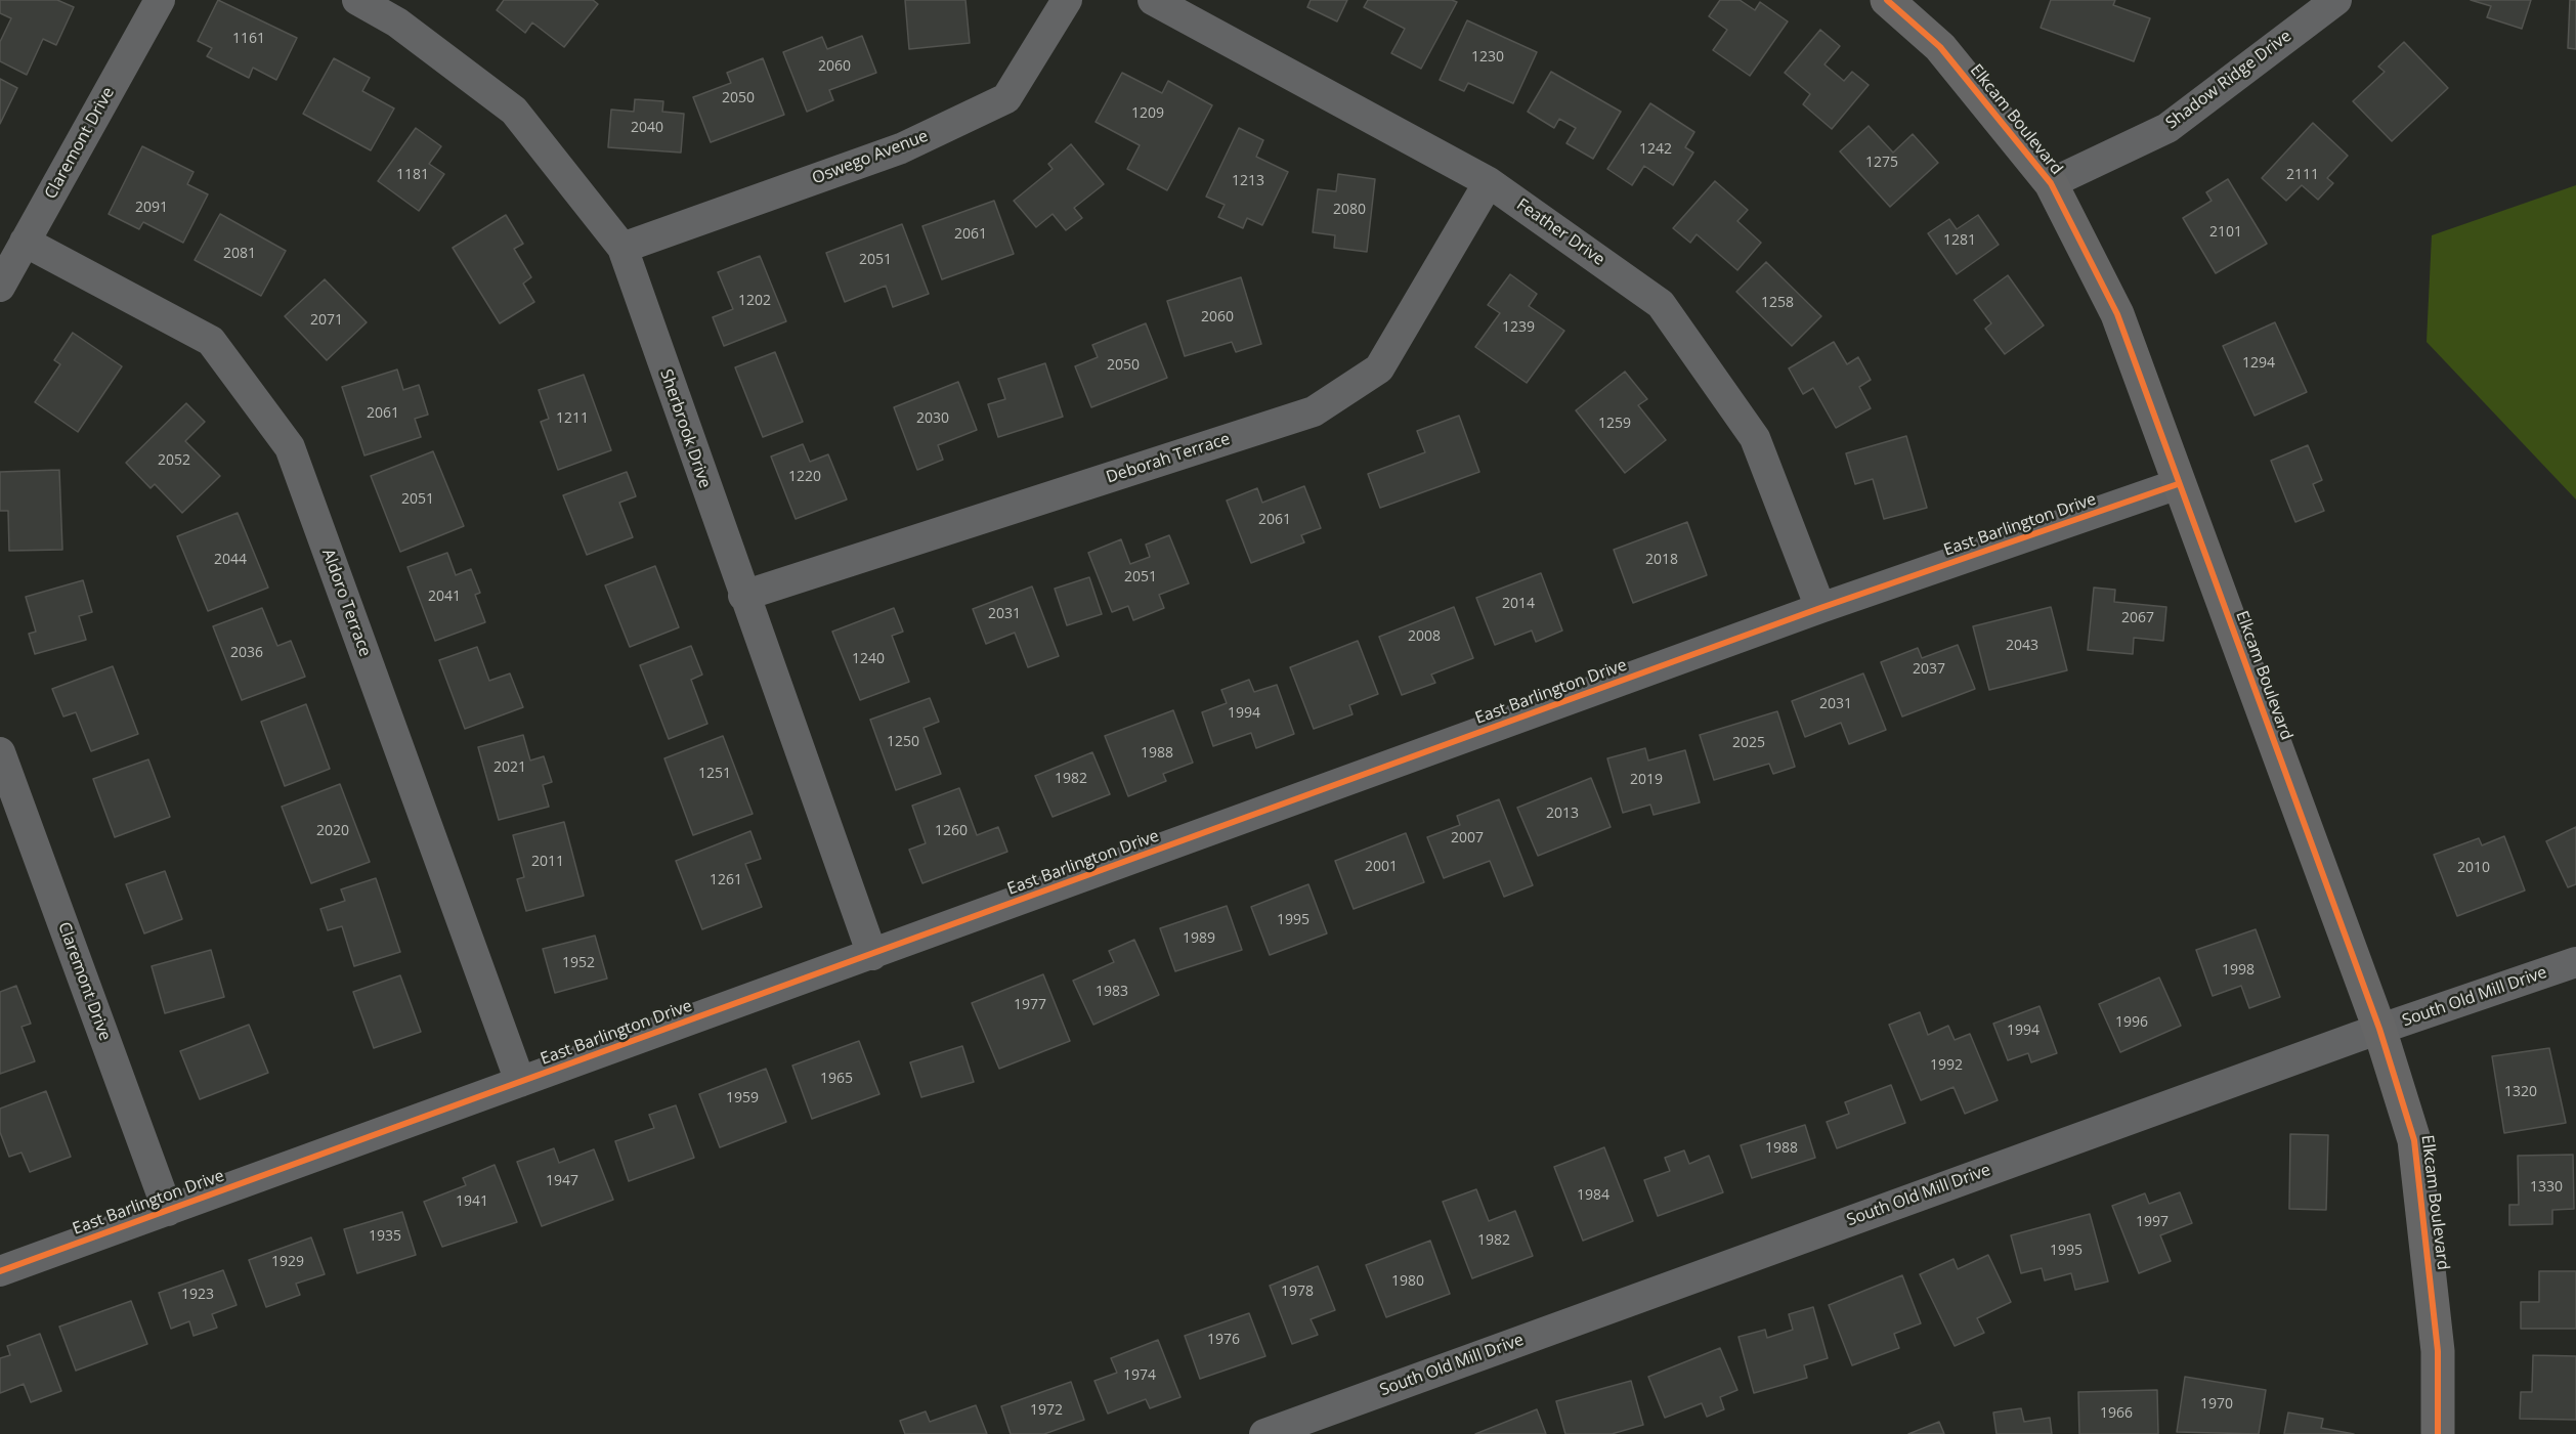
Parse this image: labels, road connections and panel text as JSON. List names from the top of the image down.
{
  "streets": {
    "street": [
      "Shadow Ridge Drive",
      "Elkcam Boulevard",
      "Claremont Drive",
      "Oswego Avenue",
      "Feather Drive",
      "Sherbrook Drive",
      "Deborah Terrace",
      "East Barlington Drive",
      "Aldoro Terrace",
      "South Old Mill Drive"
    ]
  },
  "crossings": [
    ["Shadow Ridge Drive", "Elkcam Boulevard"],
    ["Elkcam Boulevard", "East Barlington Drive"],
    ["Elkcam Boulevard", "South Old Mill Drive"],
    ["Claremont Drive", "East Barlington Drive"],
    ["Claremont Drive", "Aldoro Terrace"],
    ["Oswego Avenue", "Sherbrook Drive"],
    ["Feather Drive", "Deborah Terrace"],
    ["Feather Drive", "East Barlington Drive"],
    ["Sherbrook Drive", "Deborah Terrace"],
    ["Sherbrook Drive", "East Barlington Drive"],
    ["East Barlington Drive", "Aldoro Terrace"]
  ],
  "house_numbers": [
    "1161",
    "1230",
    "2060",
    "2050",
    "1209",
    "2040",
    "1242",
    "1275",
    "1181",
    "2111",
    "1213",
    "2091",
    "2080",
    "2101",
    "2061",
    "1281",
    "2081",
    "2051",
    "1202",
    "1258",
    "2060",
    "2071",
    "1239",
    "1294",
    "2050",
    "2061",
    "1211",
    "2030",
    "1259",
    "2052",
    "1220",
    "2051",
    "2061",
    "2044",
    "2018",
    "2051",
    "2041",
    "2014",
    "2031",
    "2067",
    "2008",
    "2043",
    "2036",
    "1240",
    "2037",
    "2031",
    "1994",
    "1250",
    "2025",
    "1988",
    "2021",
    "1251",
    "1982",
    "2019",
    "2013",
    "2020",
    "1260",
    "2007",
    "2011",
    "2001",
    "2010",
    "1261",
    "1995",
    "1989",
    "1952",
    "1998",
    "1983",
    "1977",
    "1996",
    "1994",
    "1992",
    "1965",
    "1320",
    "1959",
    "1988",
    "1947",
    "1330",
    "1984",
    "1941",
    "1997",
    "1935",
    "1982",
    "1995",
    "1929",
    "1980",
    "1978",
    "1923",
    "1976",
    "1974",
    "1970",
    "1972",
    "1966"
  ]
}
